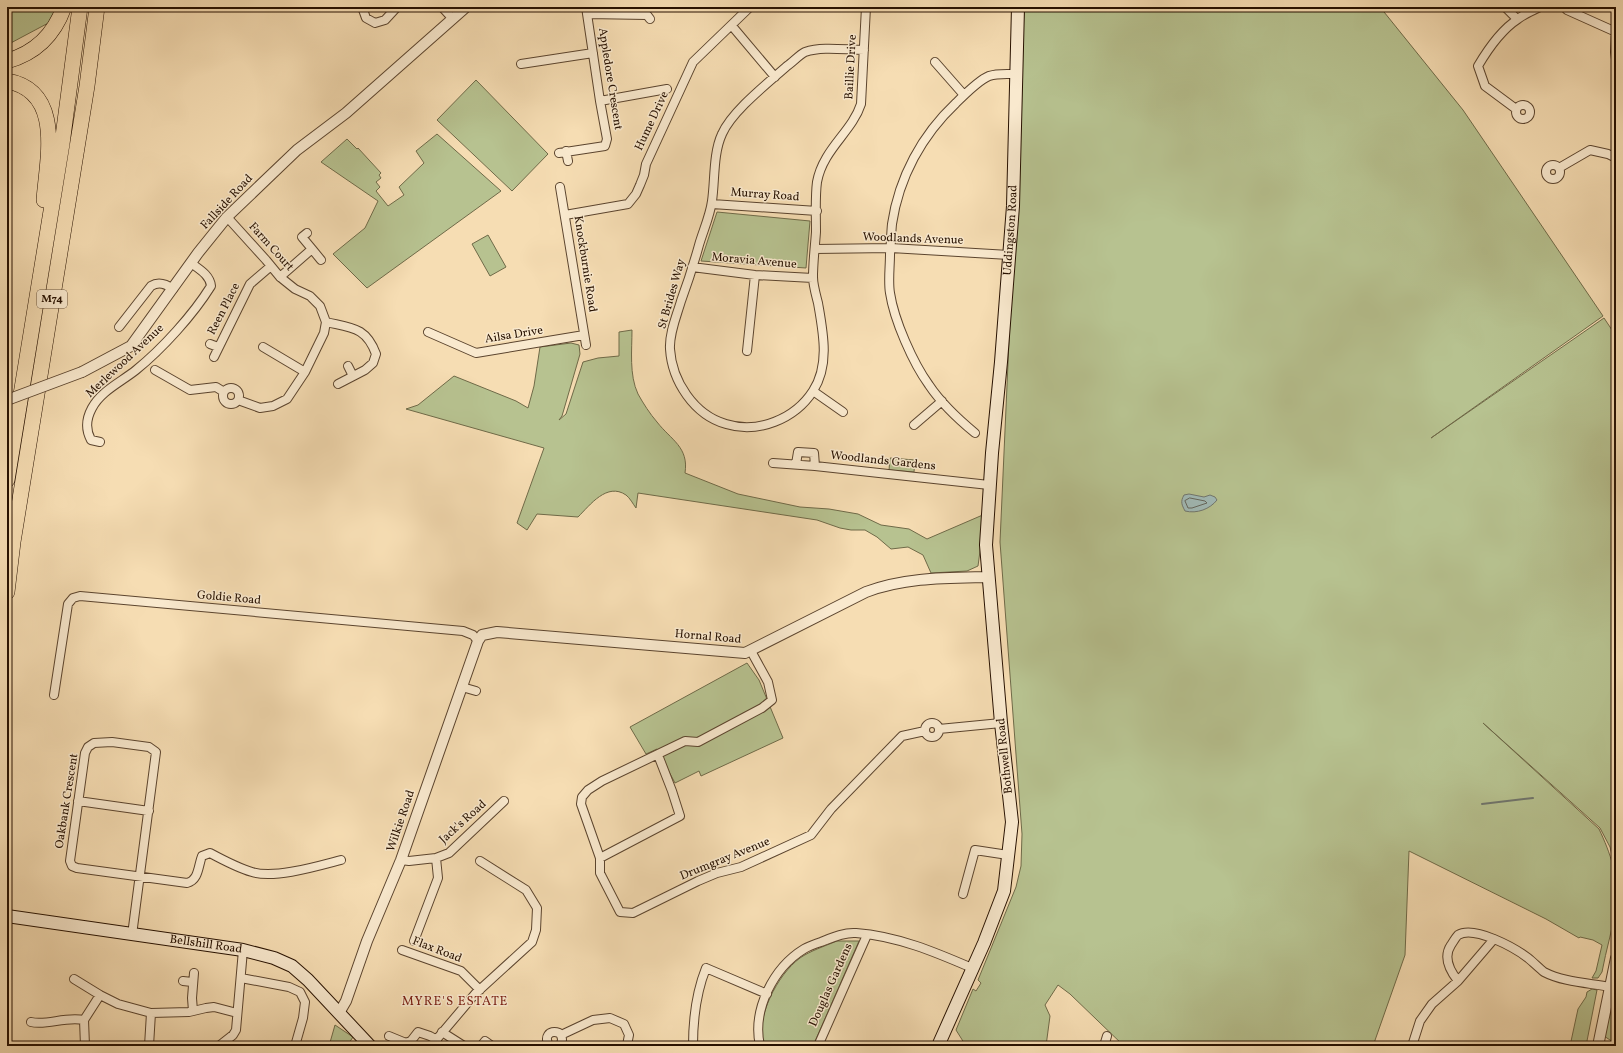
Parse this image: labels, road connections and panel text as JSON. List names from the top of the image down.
{
  "streets": {
    "highway": ["M74"],
    "main road": ["Uddingston Road", "Bothwell Road", "Bellshill Road"],
    "street": [
      "Baillie Drive",
      "Appledore Crescent",
      "Hume Drive",
      "Murray Road",
      "Fallside Road",
      "Woodlands Avenue",
      "Farm Court",
      "Moravia Avenue",
      "Knockburnie Road",
      "St Brides Way",
      "Reen Place",
      "Ailsa Drive",
      "Merlewood Avenue",
      "Woodlands Gardens",
      "Goldie Road",
      "Hornal Road",
      "Oakbank Crescent",
      "Wilkie Road",
      "Jack's Road",
      "Drumgray Avenue",
      "Flax Road",
      "Douglas Gardens"
    ]
  },
  "crossings": [
    ["Baillie Drive", "Murray Road"],
    ["Baillie Drive", "St Brides Way"],
    ["Hume Drive", "Knockburnie Road"],
    ["Murray Road", "St Brides Way"],
    ["Fallside Road", "Farm Court"],
    ["Fallside Road", "Merlewood Avenue"],
    ["Uddingston Road", "Woodlands Avenue"],
    ["Uddingston Road", "Bothwell Road"],
    ["Woodlands Avenue", "St Brides Way"],
    ["Farm Court", "Reen Place"],
    ["Moravia Avenue", "St Brides Way"],
    ["Knockburnie Road", "Ailsa Drive"],
    ["Woodlands Gardens", "Bothwell Road"],
    ["Goldie Road", "Hornal Road"],
    ["Goldie Road", "Wilkie Road"],
    ["Hornal Road", "Bothwell Road"],
    ["Hornal Road", "Wilkie Road"],
    ["Hornal Road", "Drumgray Avenue"],
    ["Bothwell Road", "Drumgray Avenue"],
    ["Bothwell Road", "Douglas Gardens"],
    ["Oakbank Crescent", "Bellshill Road"],
    ["Wilkie Road", "Bellshill Road"]
  ],
  "districts": ["MYRE'S ESTATE"]
}
